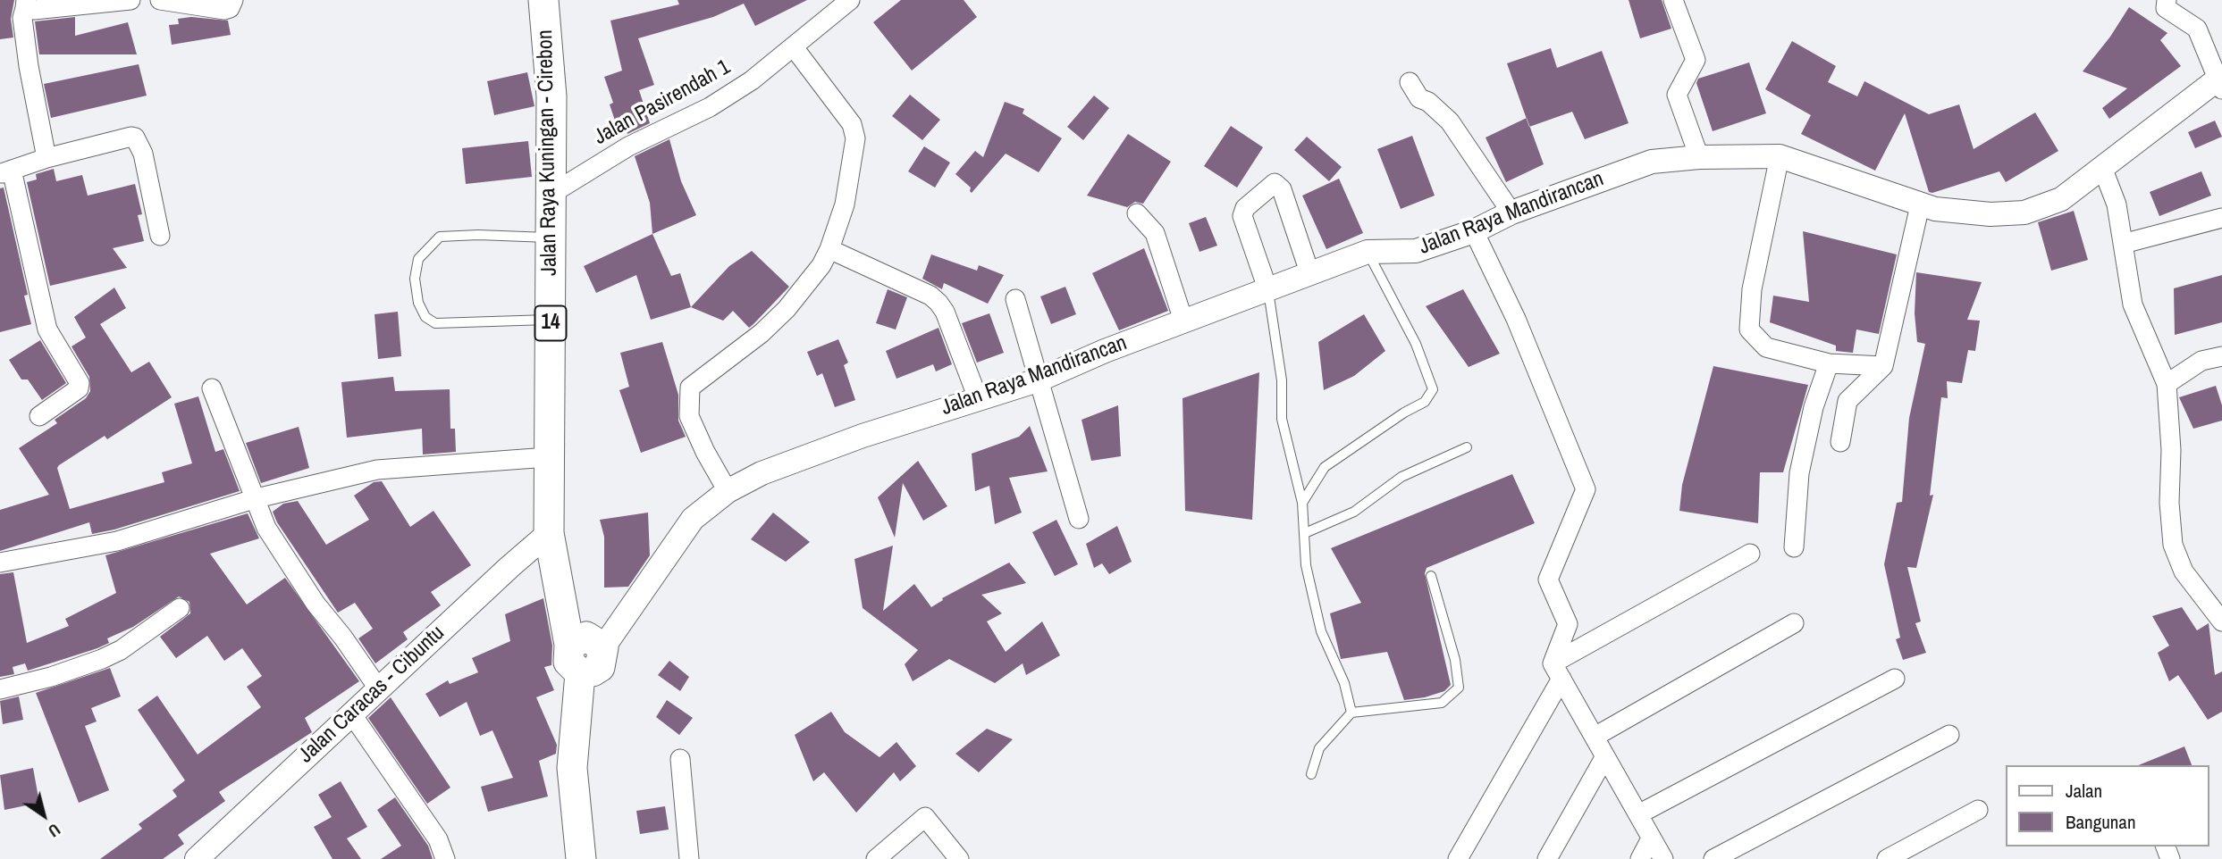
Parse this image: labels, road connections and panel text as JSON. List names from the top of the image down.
{
  "streets": {
    "highway": ["Jalan Raya Kuningan - Cirebon", "Jalan Raya Mandirancan", "14"],
    "street": ["Jalan Pasirendah 1", "Jalan Caracas - Cibuntu"]
  },
  "crossings": [
    ["Jalan Pasirendah 1", "Jalan Raya Kuningan - Cirebon"],
    ["Jalan Raya Kuningan - Cirebon", "Jalan Raya Mandirancan"],
    ["Jalan Raya Kuningan - Cirebon", "Jalan Caracas - Cibuntu"]
  ],
  "legend": ["Jalan", "Bangunan"],
  "north": "bottom right"
}
